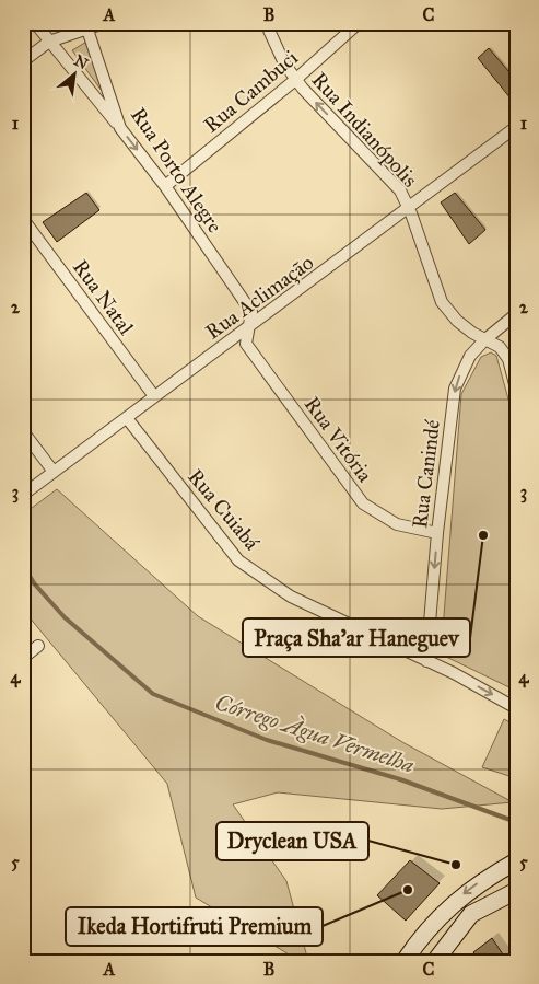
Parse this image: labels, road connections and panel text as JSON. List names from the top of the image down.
{
  "streets": {
    "street": [
      "Rua Cambuci",
      "Rua Indianópolis",
      "Rua Porto Alegre",
      "Rua Natal",
      "Rua Aclimação",
      "Rua Vitória",
      "Rua Canindé",
      "Rua Cuiabá"
    ]
  },
  "crossings": [
    ["Rua Cambuci", "Rua Indianópolis"],
    ["Rua Cambuci", "Rua Porto Alegre"],
    ["Rua Indianópolis", "Rua Aclimação"],
    ["Rua Indianópolis", "Rua Canindé"],
    ["Rua Porto Alegre", "Rua Aclimação"],
    ["Rua Porto Alegre", "Rua Vitória"],
    ["Rua Natal", "Rua Aclimação"],
    ["Rua Aclimação", "Rua Vitória"],
    ["Rua Aclimação", "Rua Cuiabá"],
    ["Rua Vitória", "Rua Canindé"],
    ["Rua Canindé", "Rua Cuiabá"]
  ],
  "one_way": ["Rua Indianópolis", "Rua Canindé"],
  "water": ["Córrego Àgua Vermelha"],
  "places": ["Praça Sha'ar Haneguev", "Dryclean USA", "Ikeda Hortifruti Premium"],
  "north": "top right",
  "grid": {
    "columns": ["A", "B", "C"],
    "rows": [
      "1",
      "2",
      "3",
      "4",
      "5"
    ]
  }
}
